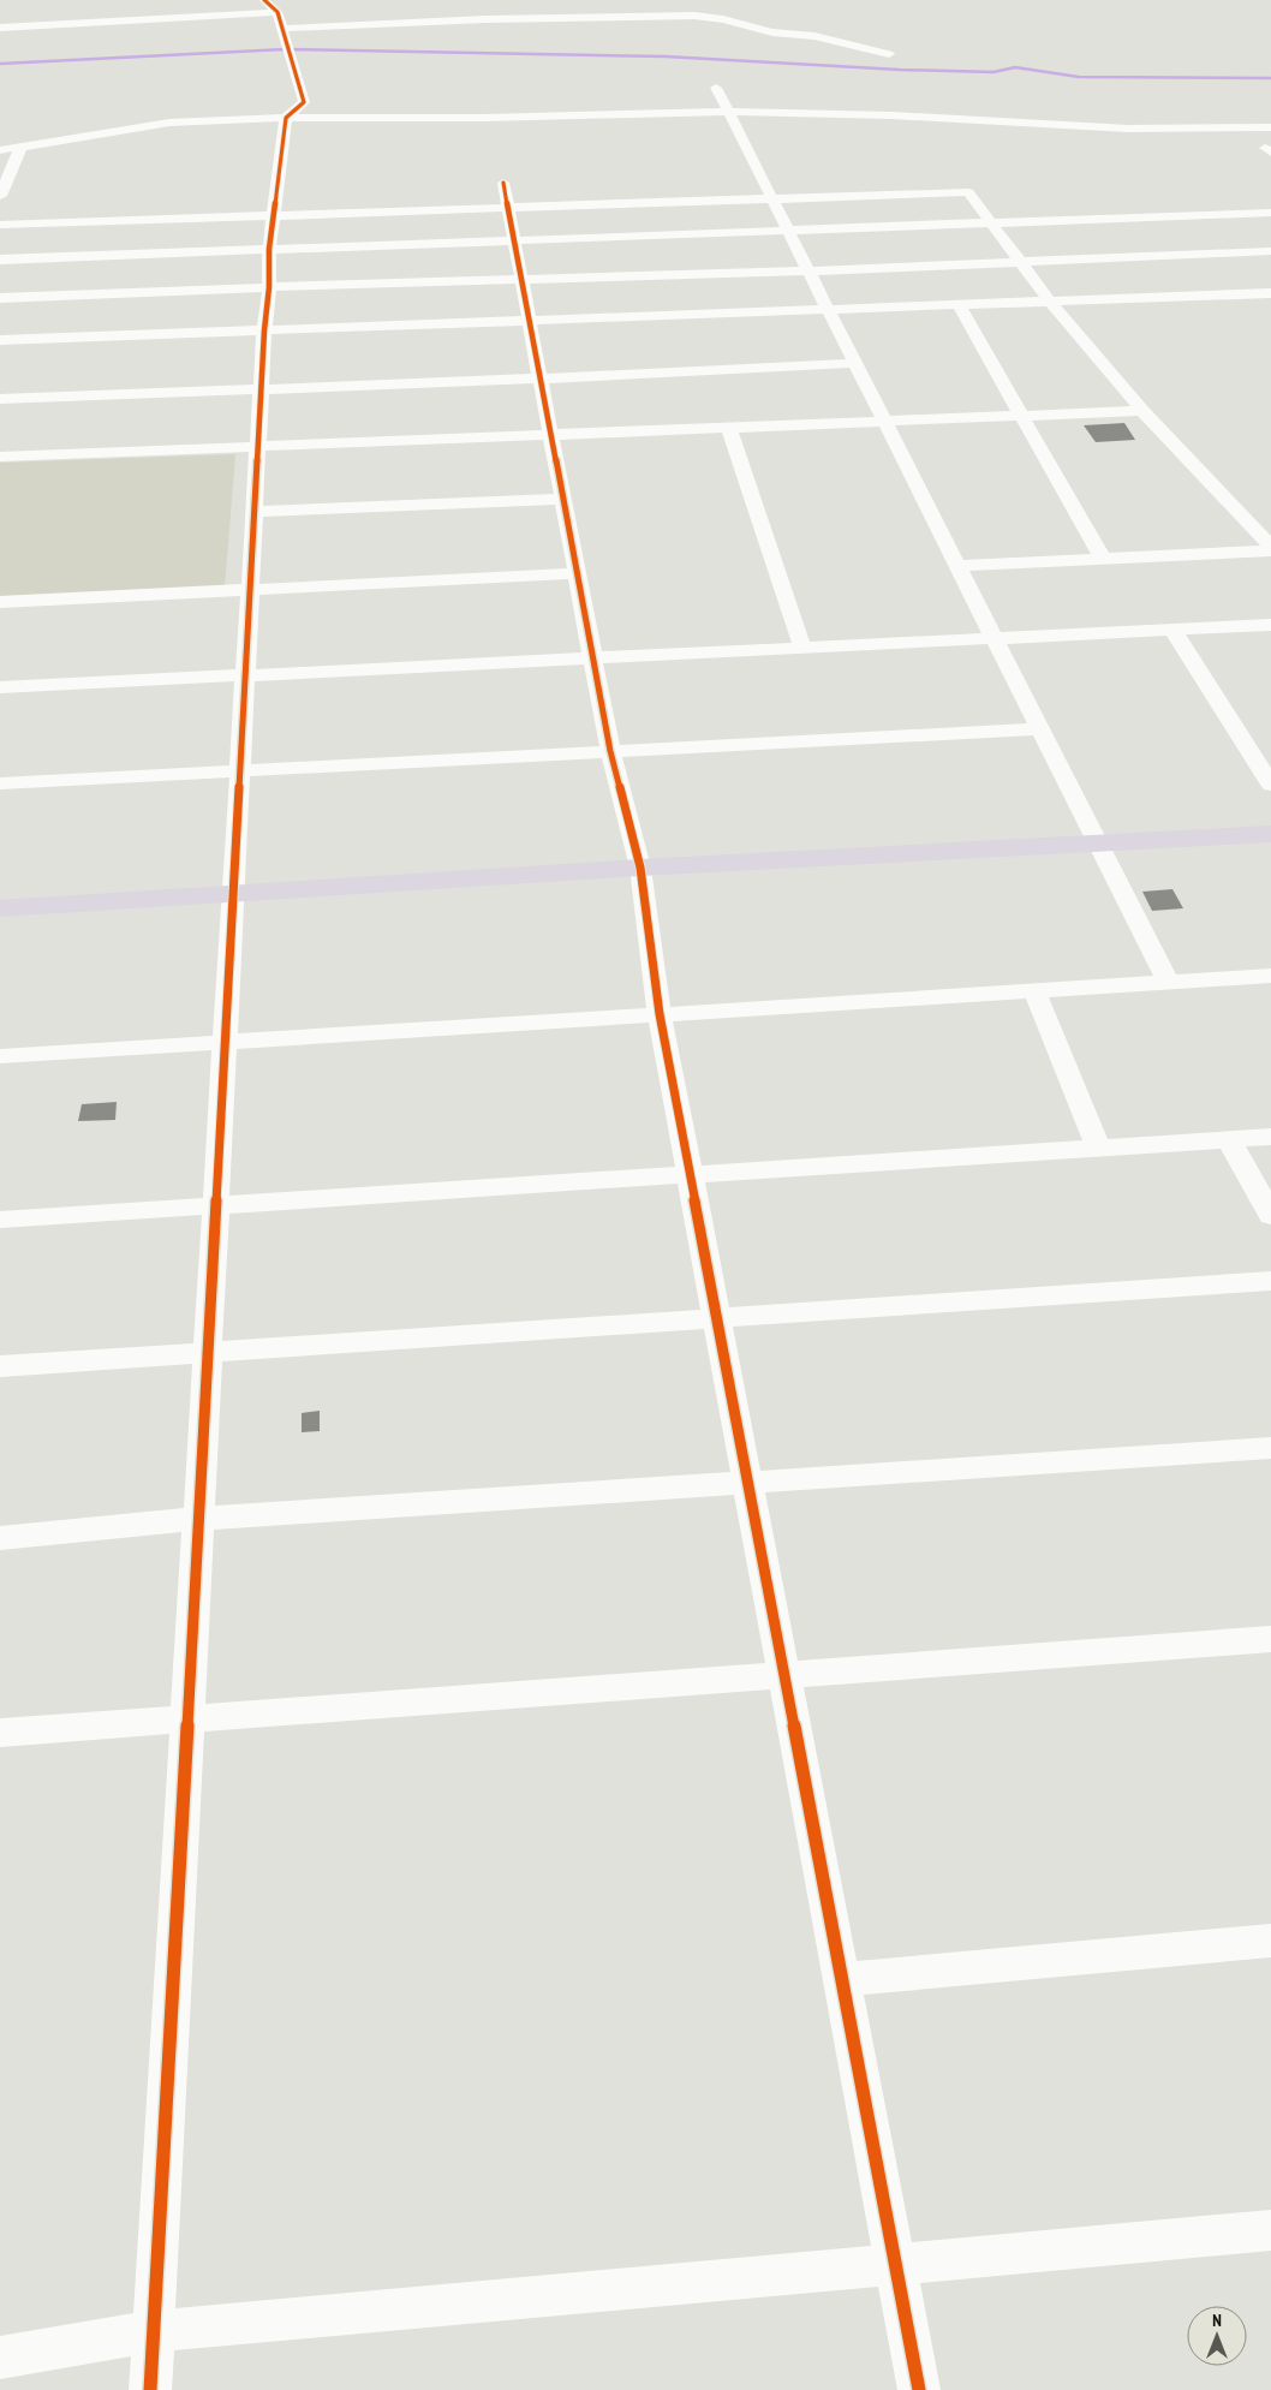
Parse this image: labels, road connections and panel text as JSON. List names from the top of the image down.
{
  "north": "top"
}
